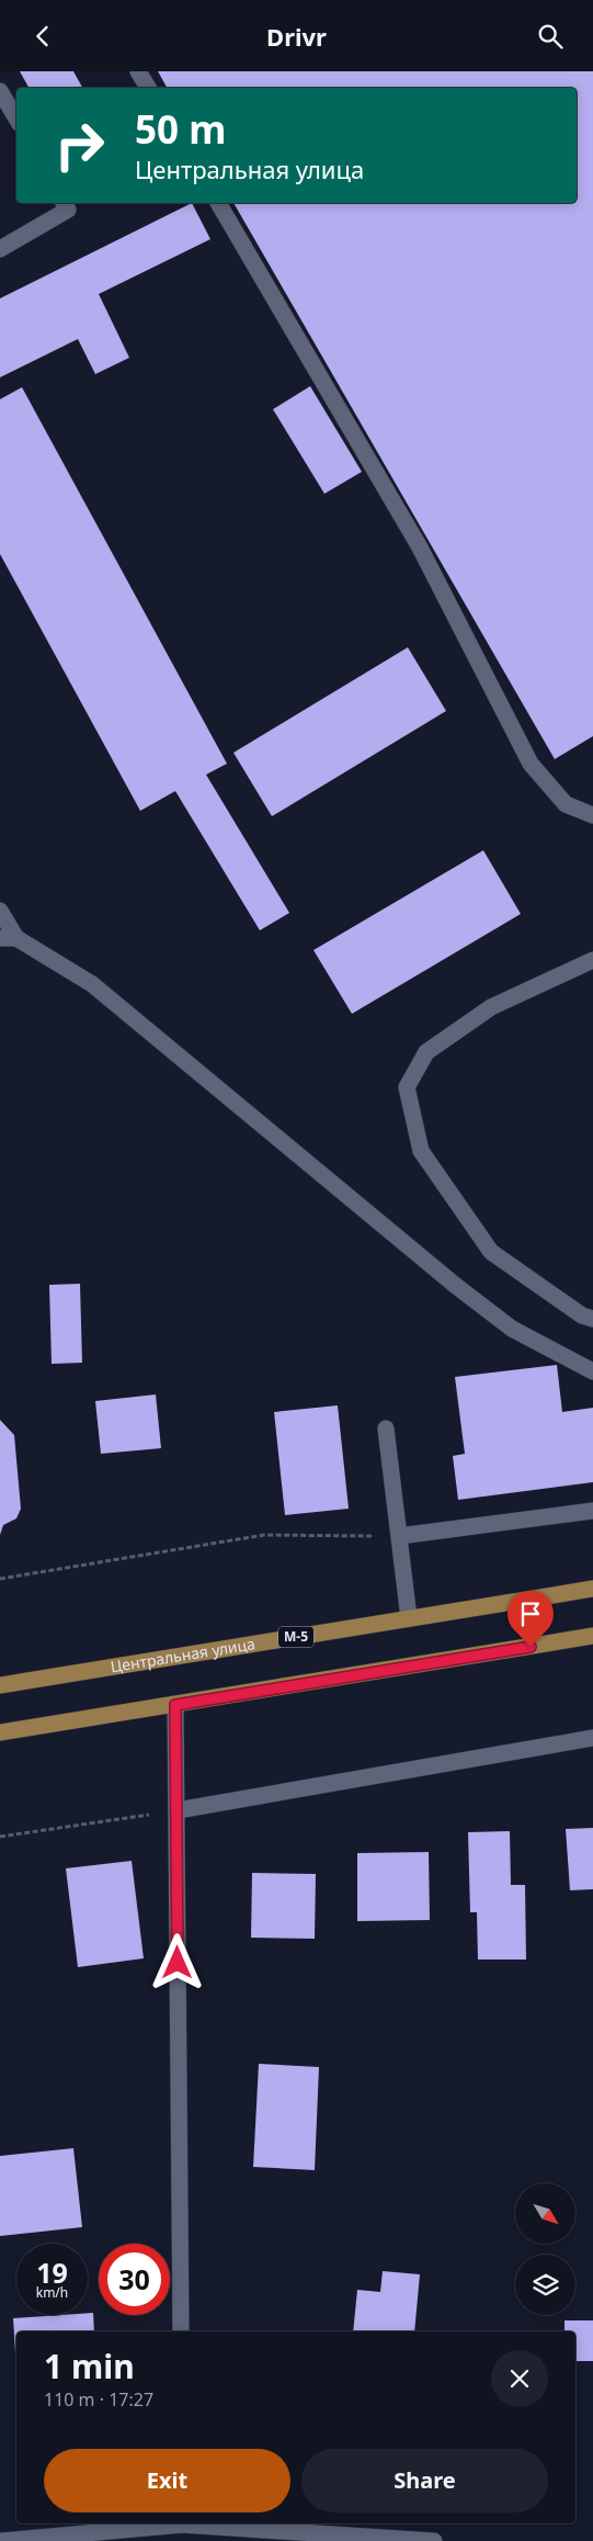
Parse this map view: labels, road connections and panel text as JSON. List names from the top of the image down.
{
  "streets": {
    "main road": ["М-5", "Центральная улица"]
  },
  "north": "bottom right",
  "page": {
    "header": "Drivr",
    "turn": ["50 m", "Центральная улица"],
    "speed": "19 km/h",
    "limit": "30",
    "heading": ["1 min", "110 m · 17:27"],
    "buttons": ["Exit", "Share"]
  }
}
